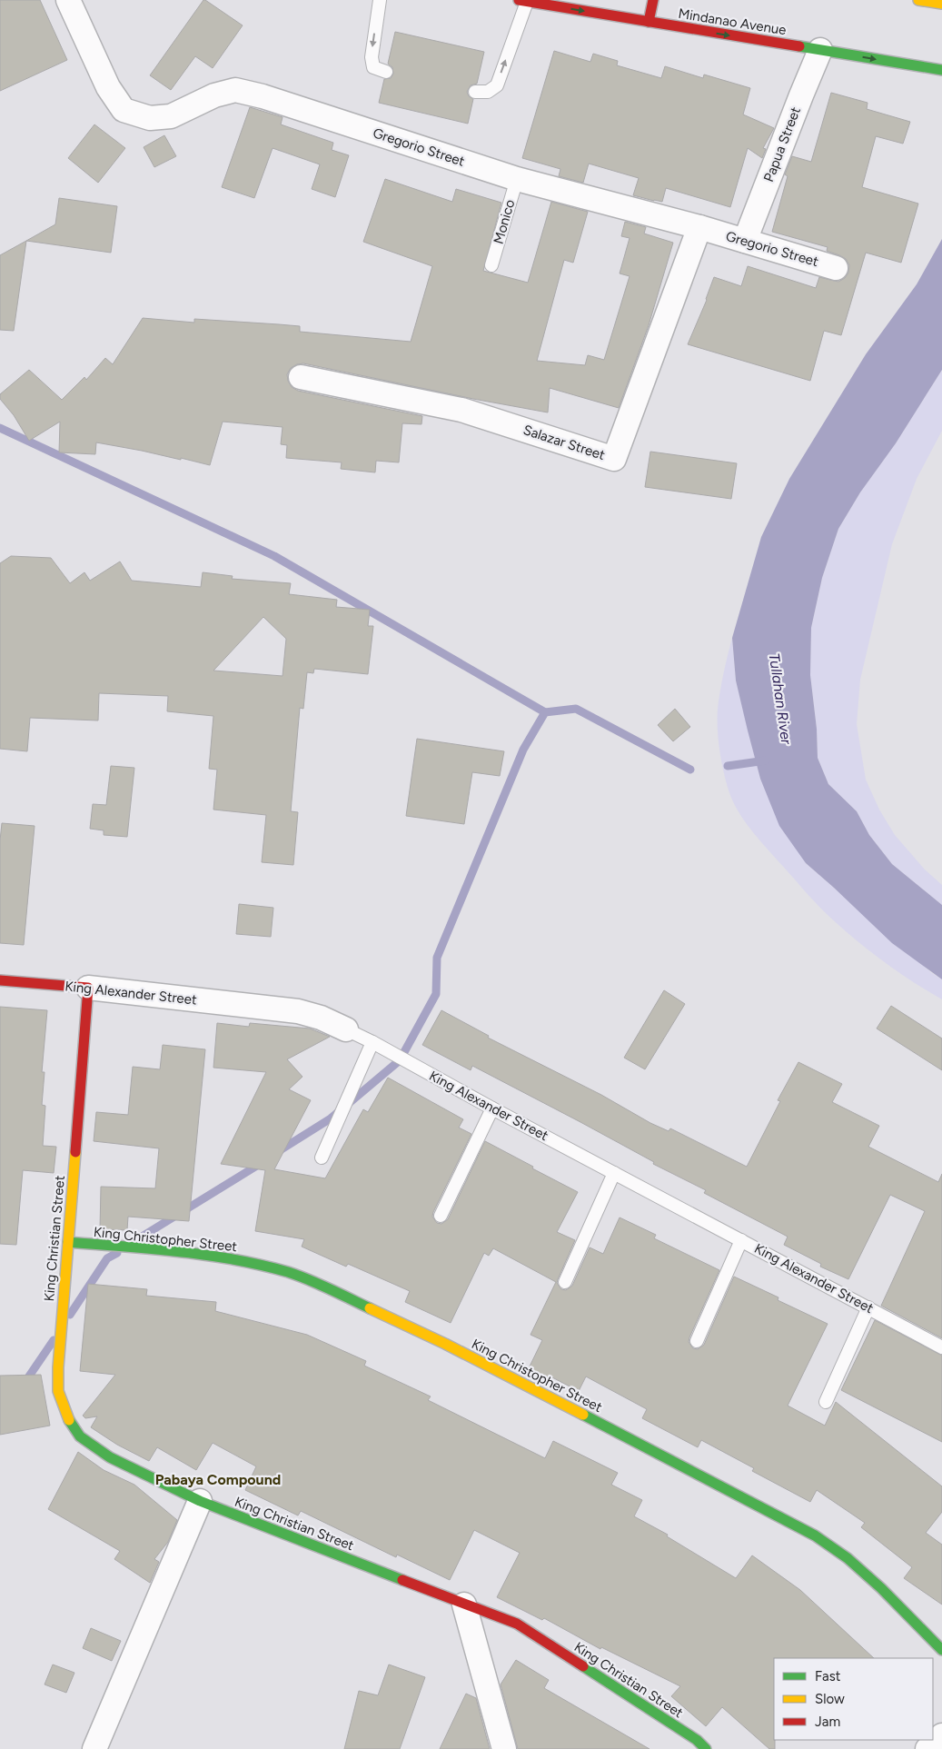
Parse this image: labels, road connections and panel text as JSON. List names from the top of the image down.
{
  "streets": {
    "main road": [
      "Mindanao Avenue",
      "King Alexander Street",
      "King Christian Street",
      "King Christopher Street"
    ],
    "street": ["Papua Street", "Gregorio Street", "Salazar Street"],
    "lane": ["Monico"]
  },
  "crossings": [
    ["Mindanao Avenue", "Papua Street"],
    ["Papua Street", "Gregorio Street"],
    ["Gregorio Street", "Monico"],
    ["Gregorio Street", "Salazar Street"],
    ["King Alexander Street", "King Christian Street"],
    ["King Christian Street", "King Christopher Street"]
  ],
  "one_way": ["Mindanao Avenue"],
  "districts": ["Pabaya Compound"],
  "water": ["Tullahan River"],
  "legend": ["Fast", "Slow", "Jam"]
}
